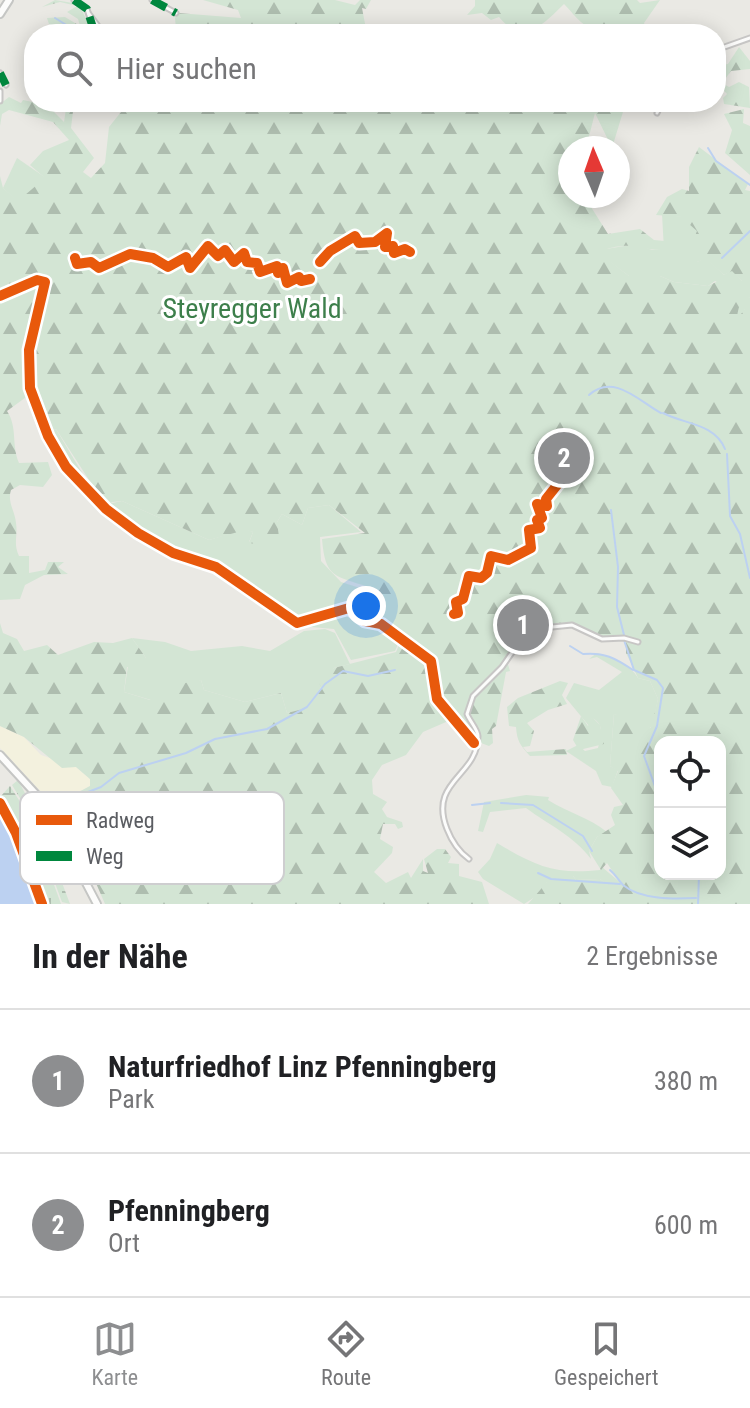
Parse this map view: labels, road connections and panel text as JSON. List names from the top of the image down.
{
  "parks": ["Steyregger Wald"],
  "legend": ["Radweg", "Weg"],
  "north": "top",
  "page": {
    "search": "Hier suchen",
    "pins": ["2", "1"],
    "heading": ["In der Nähe", "2 Ergebnisse"],
    "list": [
      {
        "mark": "1",
        "name": "Naturfriedhof Linz Pfenningberg",
        "note": "Park",
        "value": "380 m"
      },
      {
        "mark": "2",
        "name": "Pfenningberg",
        "note": "Ort",
        "value": "600 m"
      }
    ],
    "nav": ["Karte", "Route", "Gespeichert"]
  }
}
